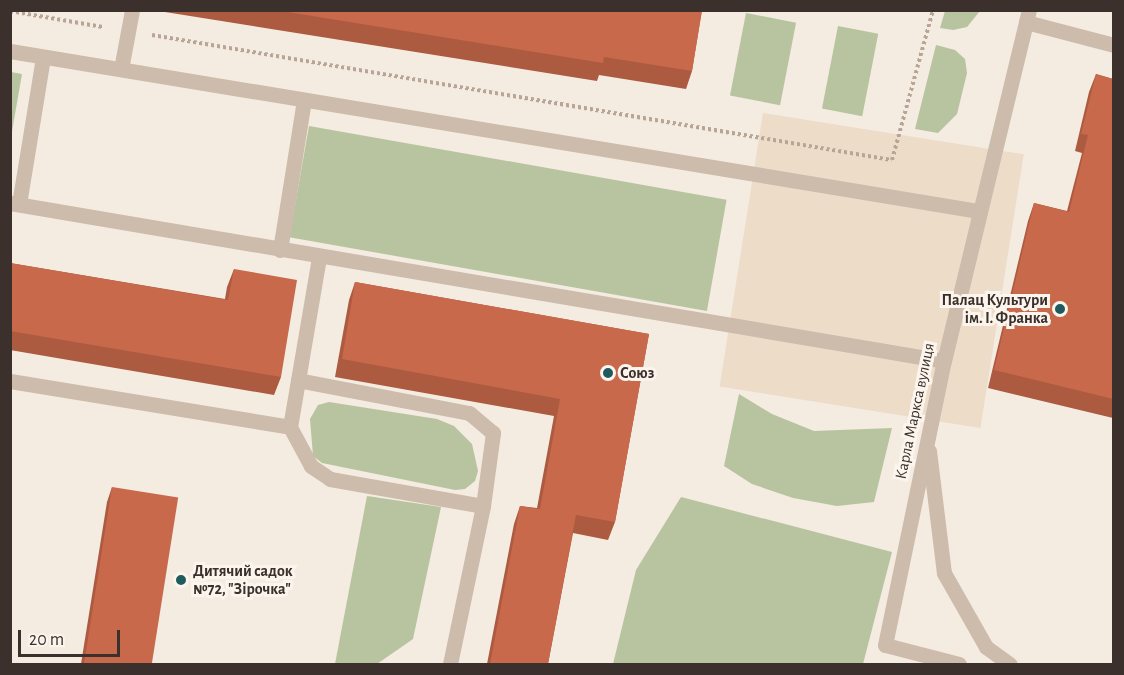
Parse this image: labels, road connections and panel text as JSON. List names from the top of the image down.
{
  "streets": {
    "street": ["Карла Маркса вулиця"]
  },
  "places": ["Палац Культури ім. І. Франка", "Союз", "Дитячий садок №72, \"Зірочка\""],
  "scale_bar": "20 m"
}
